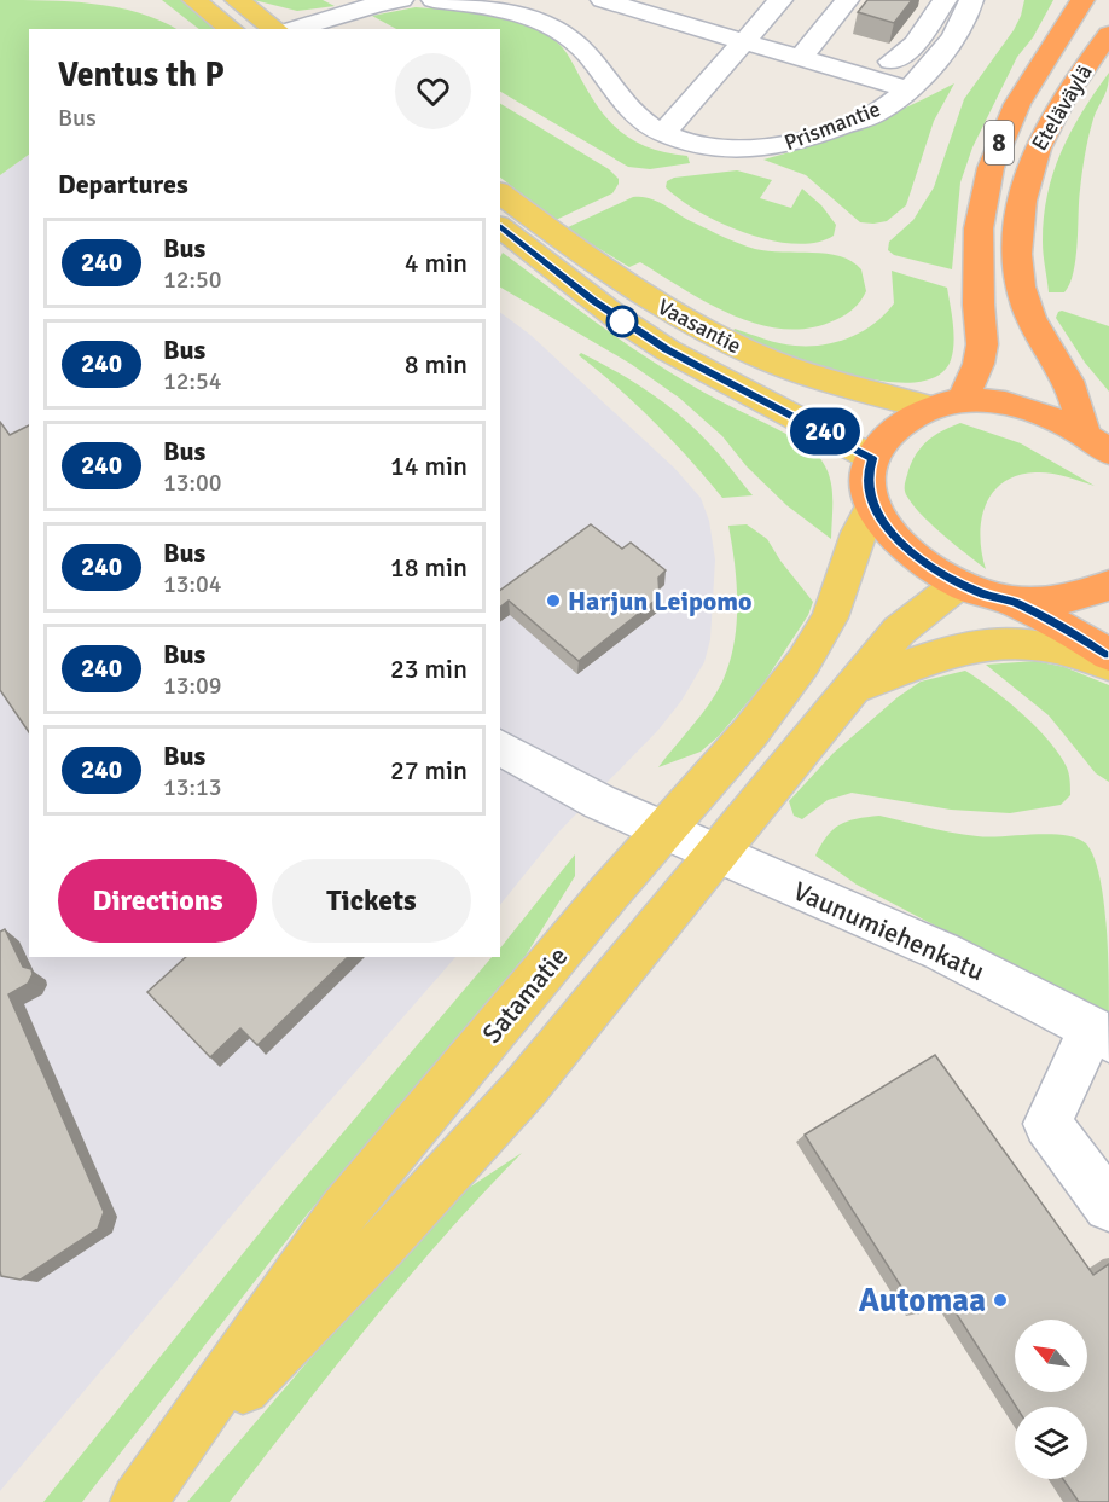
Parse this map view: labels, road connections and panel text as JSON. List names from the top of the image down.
{
  "streets": {
    "highway": ["Eteläväylä", "8"],
    "main road": ["Vaasantie", "Satamatie"],
    "street": ["Prismantie", "Vaunumiehenkatu"]
  },
  "crossings": [
    ["Vaunumiehenkatu", "Satamatie"]
  ],
  "places": ["Harjun Leipomo", "Automaa"],
  "lines": ["bus line 240"],
  "north": "top left",
  "page": {
    "on_map": "240",
    "heading": [
      ["Ventus th P", "Bus"],
      "Departures"
    ],
    "list": [
      {
        "mark": "240",
        "name": "Bus",
        "note": "12:50",
        "value": "4 min"
      },
      {
        "mark": "240",
        "name": "Bus",
        "note": "12:54",
        "value": "8 min"
      },
      {
        "mark": "240",
        "name": "Bus",
        "note": "13:00",
        "value": "14 min"
      },
      {
        "mark": "240",
        "name": "Bus",
        "note": "13:04",
        "value": "18 min"
      },
      {
        "mark": "240",
        "name": "Bus",
        "note": "13:09",
        "value": "23 min"
      },
      {
        "mark": "240",
        "name": "Bus",
        "note": "13:13",
        "value": "27 min"
      }
    ],
    "buttons": ["Directions", "Tickets"]
  }
}
